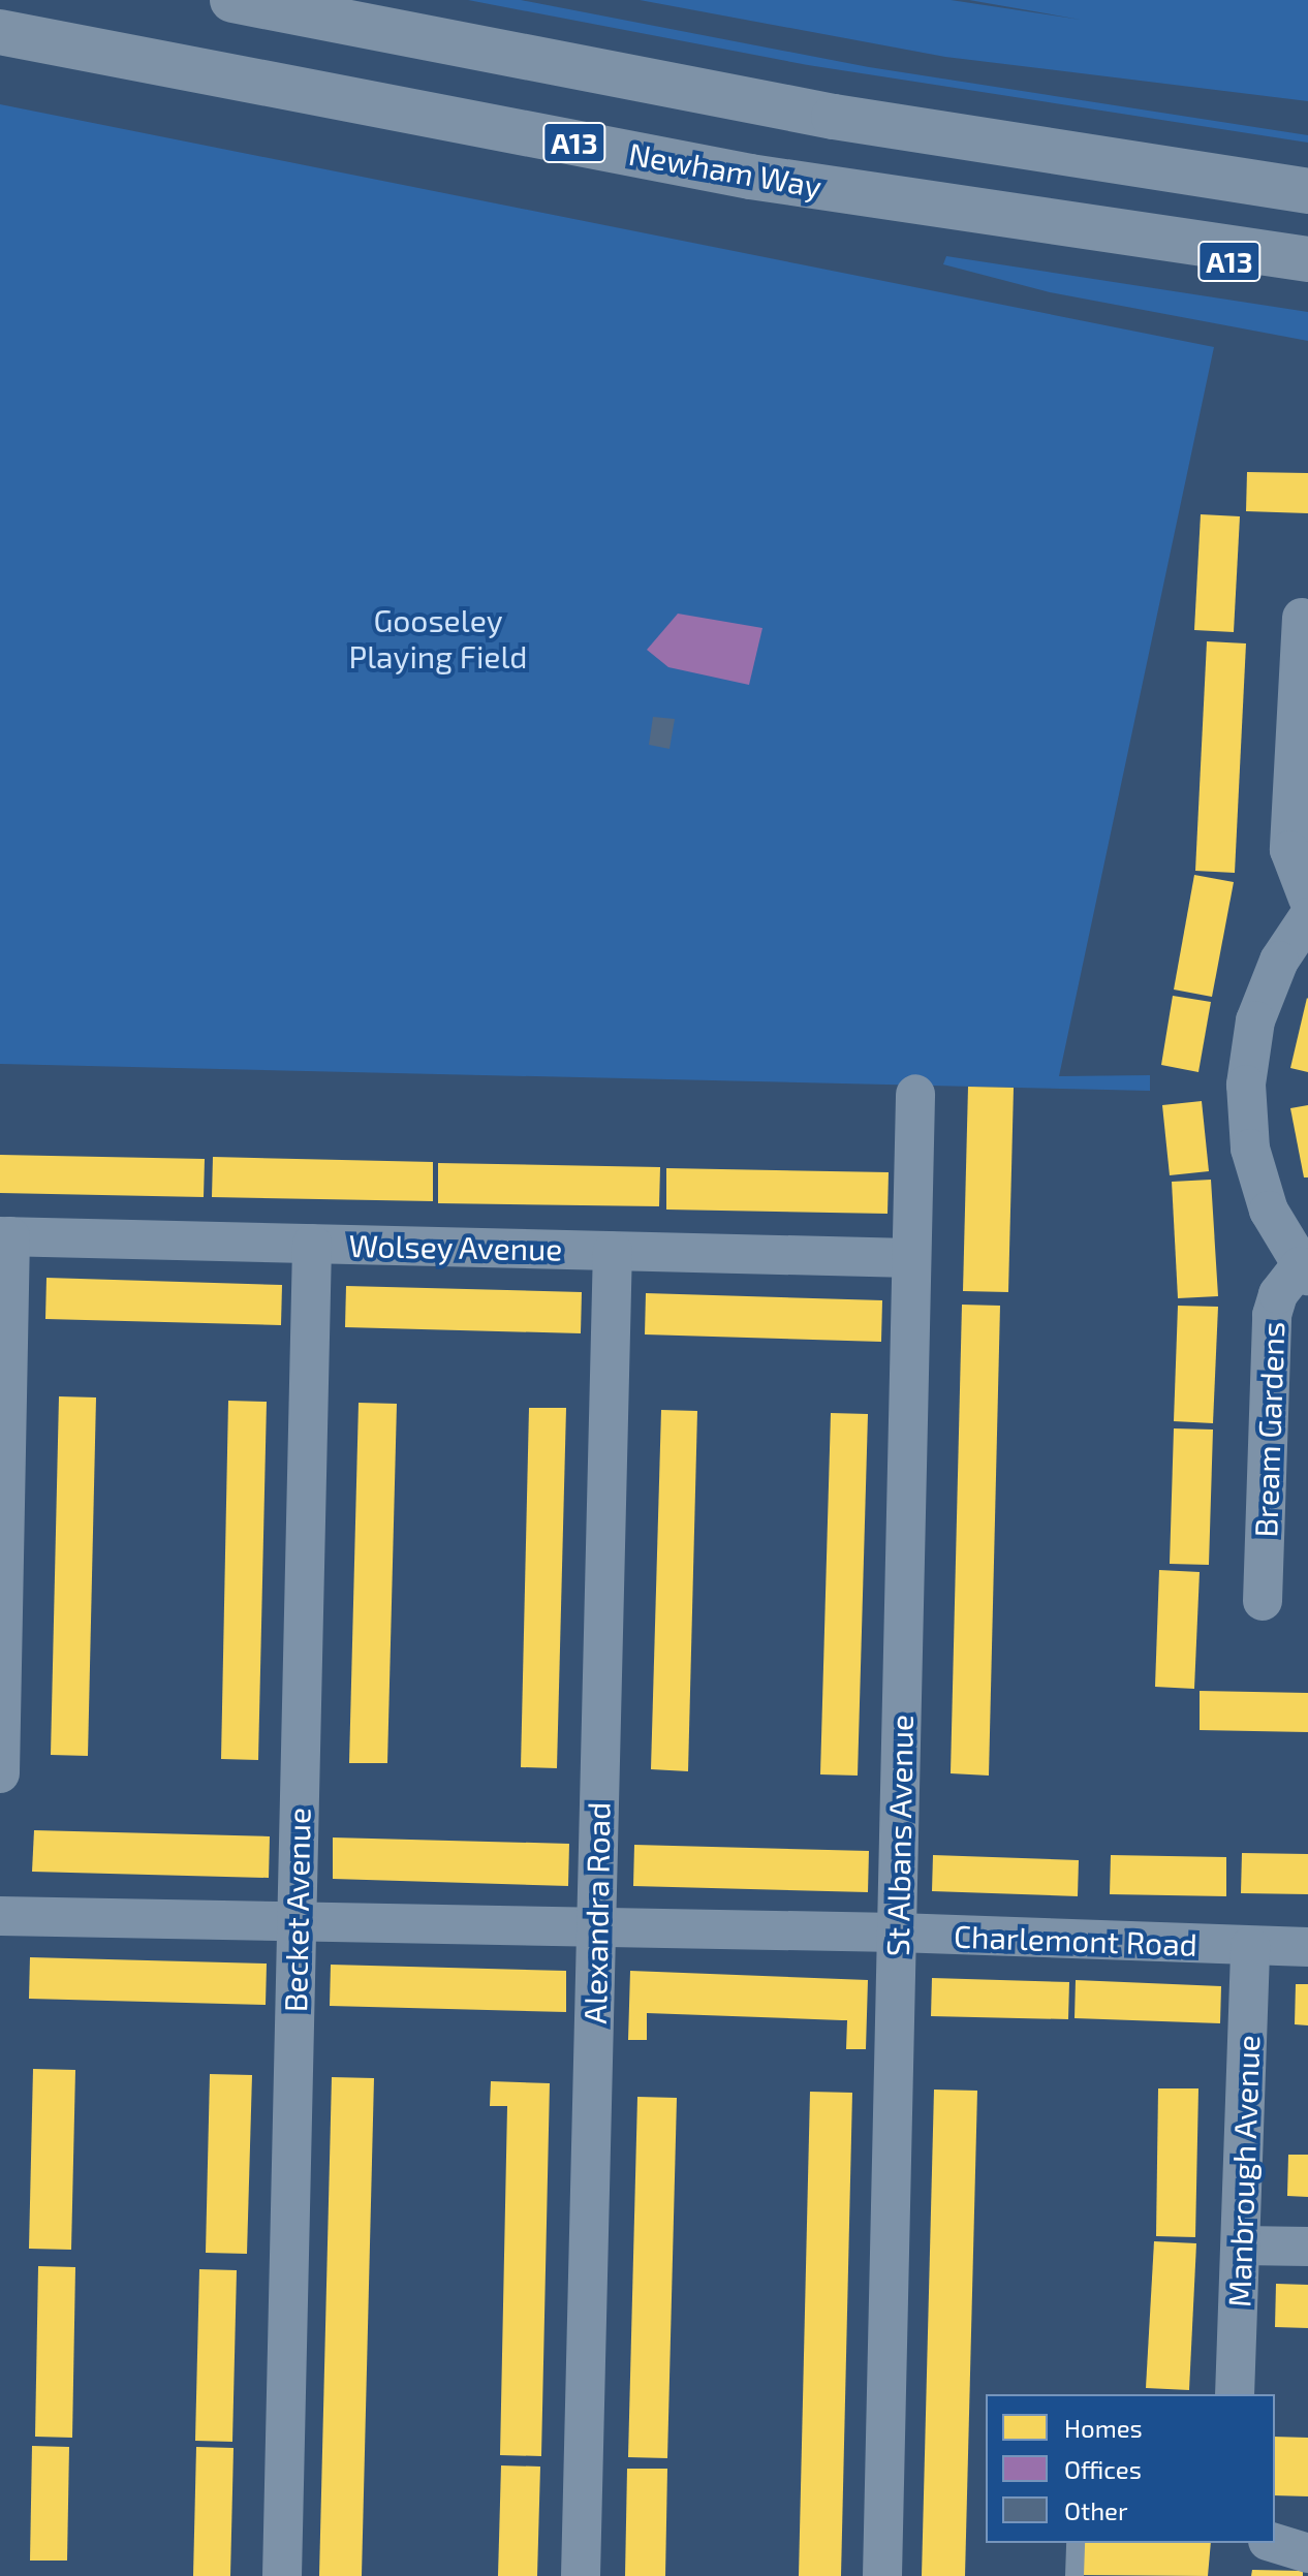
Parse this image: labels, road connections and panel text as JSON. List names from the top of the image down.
{
  "streets": {
    "highway": ["A13", "Newham Way"],
    "street": [
      "Wolsey Avenue",
      "Bream Gardens",
      "St Albans Avenue",
      "Becket Avenue",
      "Alexandra Road",
      "Charlemont Road",
      "Manbrough Avenue"
    ]
  },
  "crossings": [
    ["A13", "Newham Way"],
    ["Wolsey Avenue", "St Albans Avenue"],
    ["Wolsey Avenue", "Becket Avenue"],
    ["Wolsey Avenue", "Alexandra Road"],
    ["St Albans Avenue", "Charlemont Road"],
    ["Becket Avenue", "Charlemont Road"],
    ["Alexandra Road", "Charlemont Road"],
    ["Charlemont Road", "Manbrough Avenue"]
  ],
  "parks": ["Gooseley Playing Field"],
  "legend": ["Homes", "Offices", "Other"]
}
